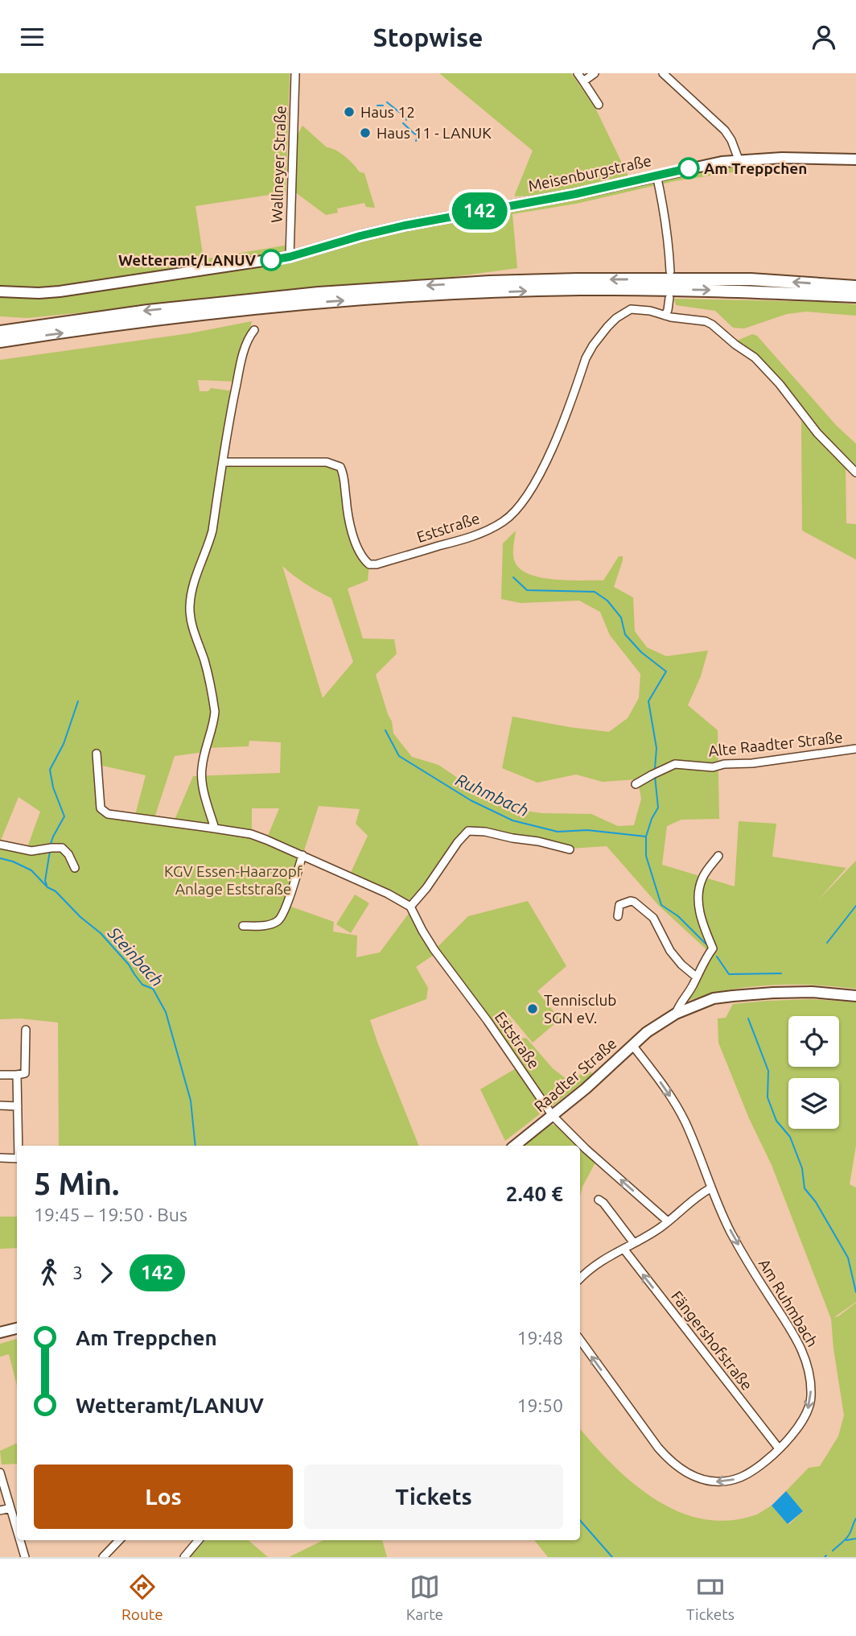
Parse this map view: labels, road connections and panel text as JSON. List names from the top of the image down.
{
  "streets": {
    "main road": ["Meisenburgstraße", "Raadter Straße"],
    "street": [
      "Wallneyer Straße",
      "Eststraße",
      "Alte Raadter Straße",
      "Am Ruhmbach",
      "Fängershofstraße"
    ]
  },
  "crossings": [
    ["Wallneyer Straße", "Meisenburgstraße"],
    ["Eststraße", "Raadter Straße"],
    ["Raadter Straße", "Am Ruhmbach"],
    ["Am Ruhmbach", "Fängershofstraße"]
  ],
  "one_way": ["Fängershofstraße"],
  "water": ["Ruhmbach", "Steinbach"],
  "parks": ["KGV Essen-Haarzopf Anlage Eststraße"],
  "places": [
    "Haus 12",
    "Haus 11 - LANUK",
    "Am Treppchen",
    "Wetteramt/LANUV",
    "Tennisclub SGN eV."
  ],
  "lines": ["bus line 142"],
  "page": {
    "header": "Stopwise",
    "on_map": "142",
    "heading": ["5 Min.", "19:45 – 19:50 · Bus", "2.40 €"],
    "legs": ["3", "142"],
    "list": [
      {
        "name": "Am Treppchen",
        "value": "19:48"
      },
      {
        "name": "Wetteramt/LANUV",
        "value": "19:50"
      }
    ],
    "buttons": ["Los", "Tickets"],
    "tabs": ["Route", "Karte", "Tickets"]
  }
}
